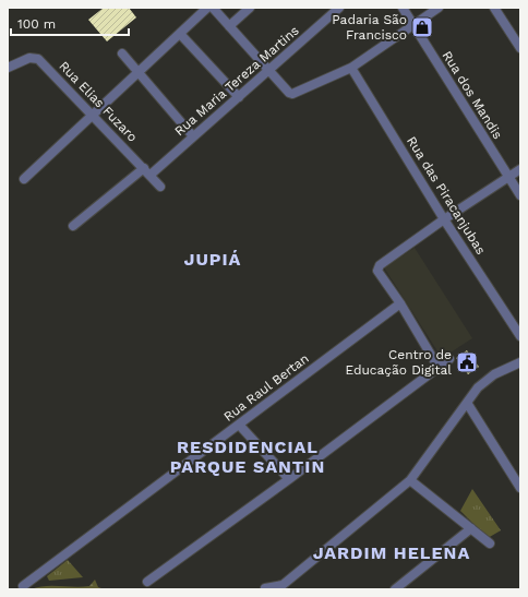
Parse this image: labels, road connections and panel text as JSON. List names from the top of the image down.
{
  "streets": {
    "street": [
      "Rua Maria Tereza Martins",
      "Rua dos Mandis",
      "Rua Elias Fuzaro",
      "Rua das Piracanjubas",
      "Rua Raul Bertan"
    ]
  },
  "crossings": [
    ["Rua Maria Tereza Martins", "Rua Elias Fuzaro"]
  ],
  "districts": ["JUPIÁ", "RESDIDENCIAL PARQUE SANTIN", "JARDIM HELENA"],
  "places": {
    "shop": ["Padaria São Francisco"],
    "public building": ["Centro de Educação Digital"]
  },
  "scale_bar": "100 m"
}
